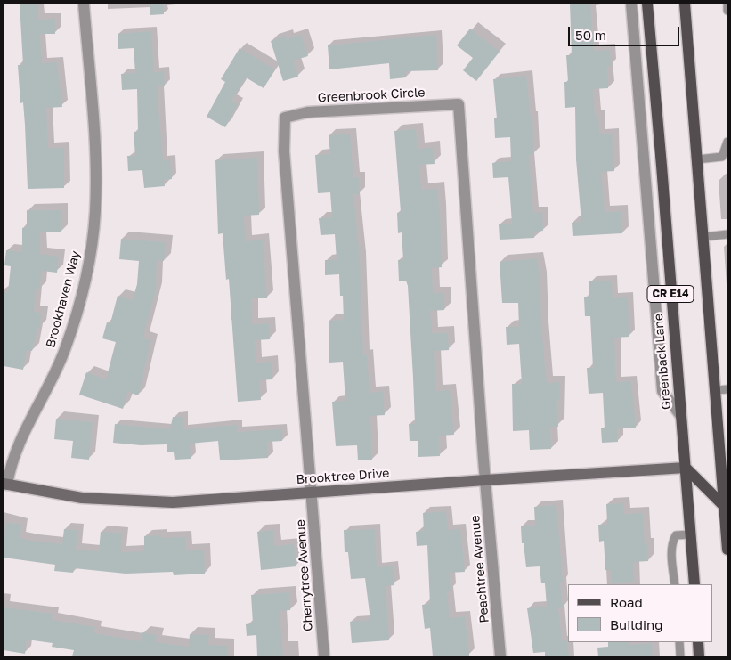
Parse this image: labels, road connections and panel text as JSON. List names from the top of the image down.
{
  "streets": {
    "main road": ["CR E14", "Greenback Lane"],
    "street": [
      "Greenbrook Circle",
      "Brookhaven Way",
      "Brooktree Drive",
      "Peachtree Avenue",
      "Cherrytree Avenue"
    ]
  },
  "crossings": [
    ["Greenbrook Circle", "Brooktree Drive"],
    ["Greenbrook Circle", "Peachtree Avenue"],
    ["Greenbrook Circle", "Cherrytree Avenue"],
    ["Brookhaven Way", "Brooktree Drive"],
    ["Greenback Lane", "Brooktree Drive"],
    ["Brooktree Drive", "Peachtree Avenue"],
    ["Brooktree Drive", "Cherrytree Avenue"]
  ],
  "legend": ["Road", "Building"],
  "scale_bar": "50 m"
}
